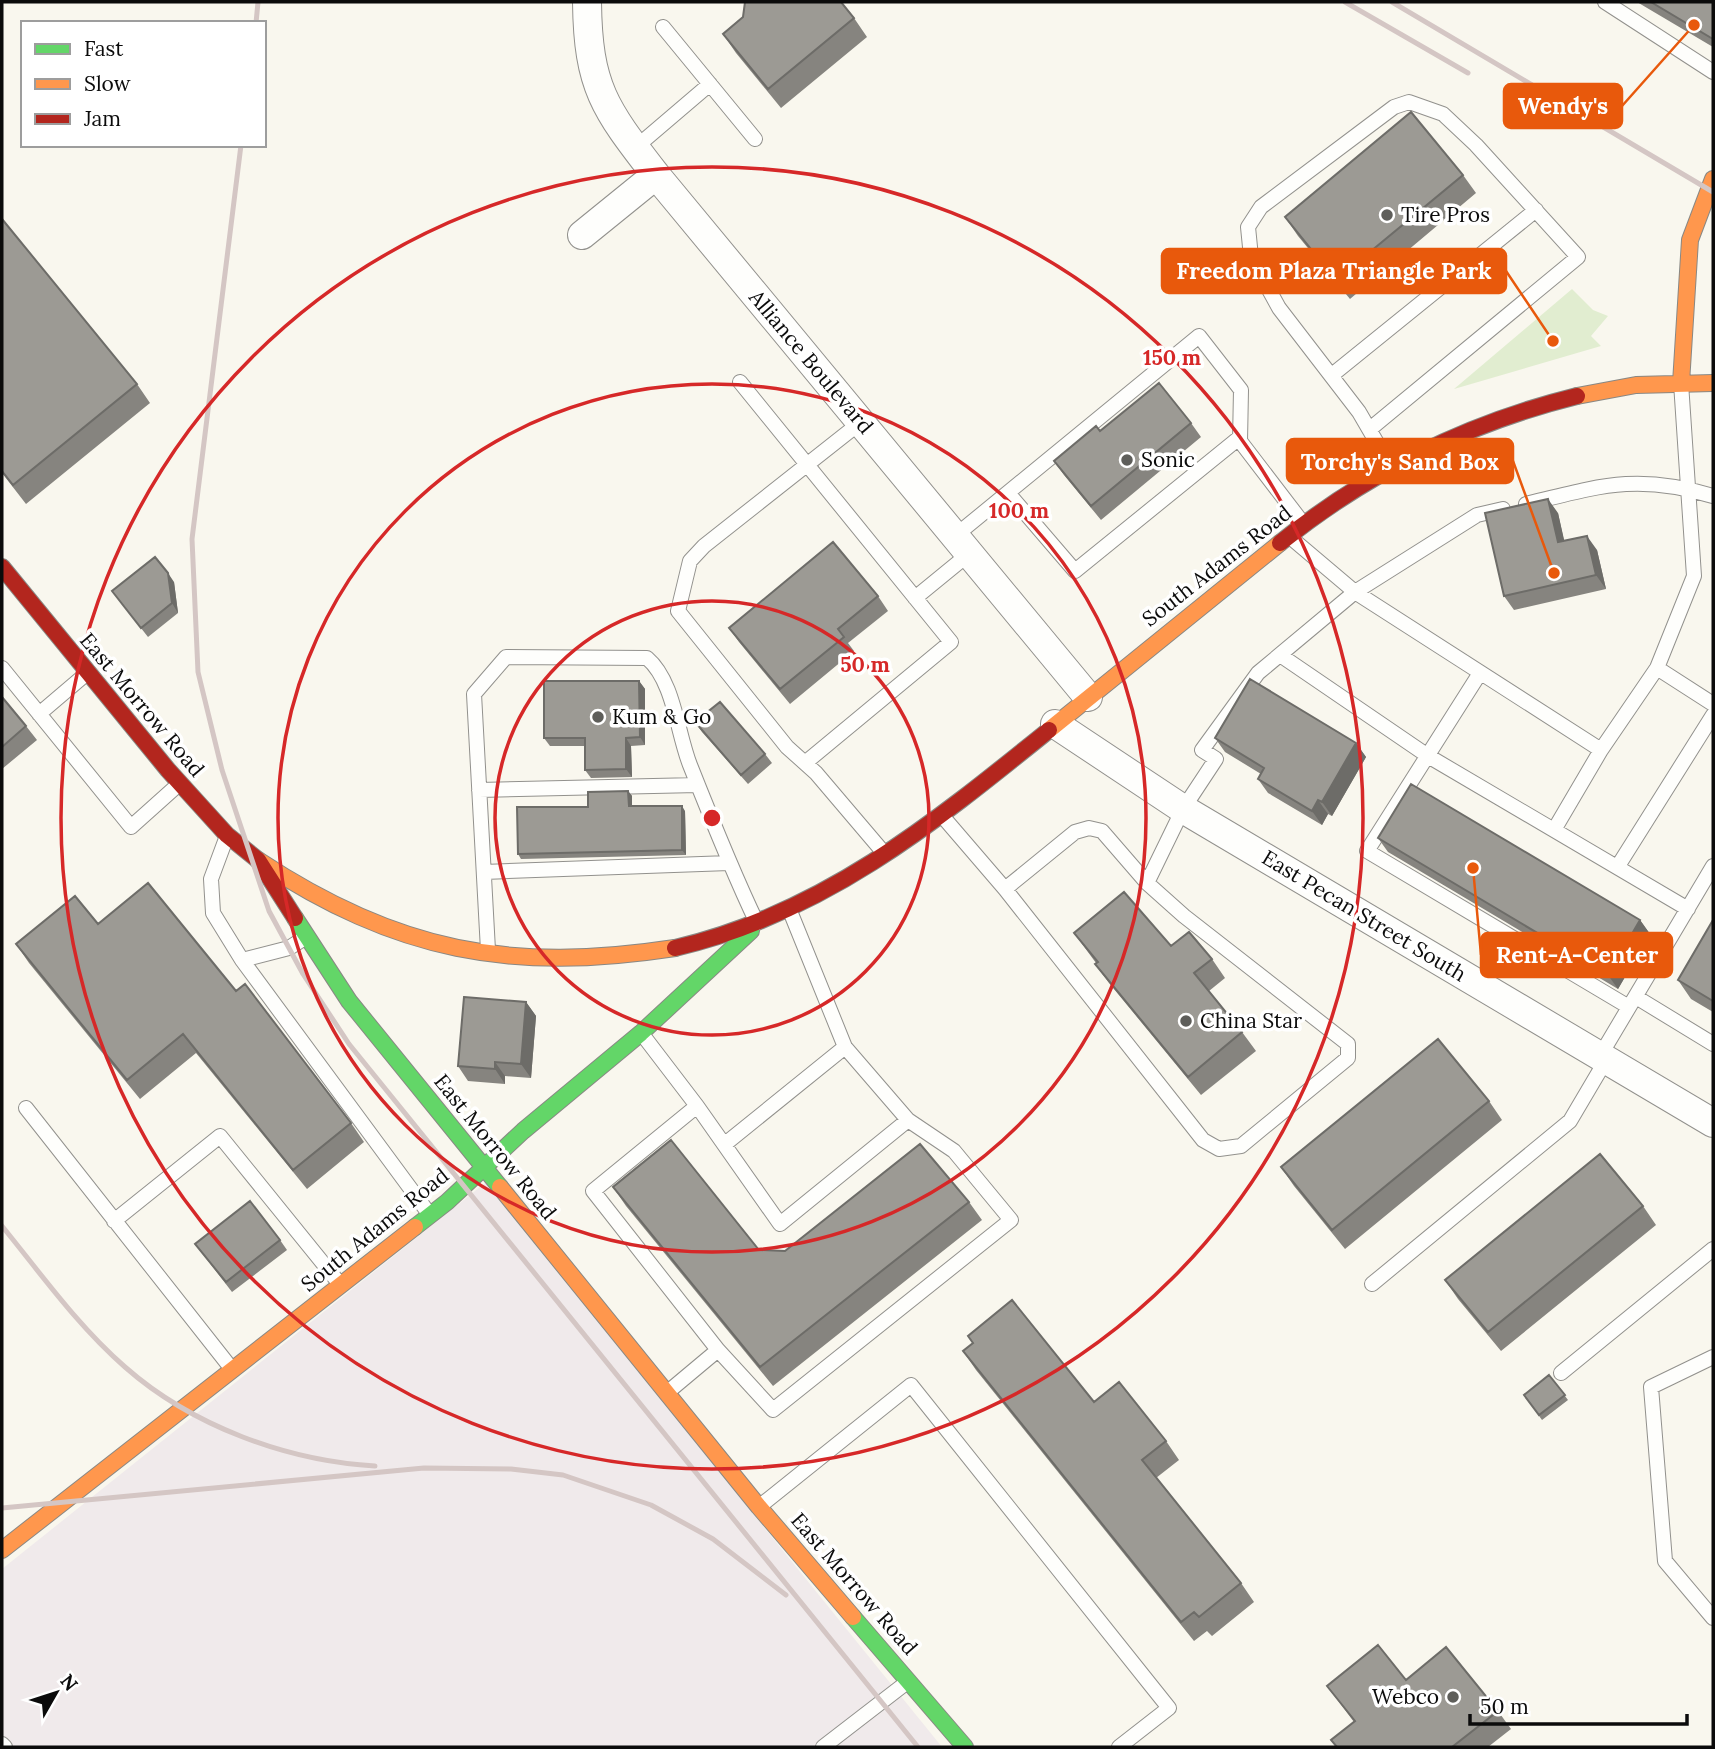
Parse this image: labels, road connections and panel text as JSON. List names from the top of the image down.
{
  "streets": {
    "main road": ["South Adams Road", "East Morrow Road"],
    "street": ["Alliance Boulevard", "East Pecan Street South"]
  },
  "crossings": [
    ["Alliance Boulevard", "South Adams Road"],
    ["South Adams Road", "East Morrow Road"],
    ["South Adams Road", "East Pecan Street South"]
  ],
  "places": [
    "Wendy's",
    "Tire Pros",
    "Freedom Plaza Triangle Park",
    "Sonic",
    "Torchy's Sand Box",
    "Kum & Go",
    "Rent-A-Center",
    "China Star",
    "Webco"
  ],
  "legend": ["Fast", "Slow", "Jam"],
  "scale_bar": "50 m",
  "north": "top right",
  "rings": ["150 m", "100 m", "50 m"]
}
